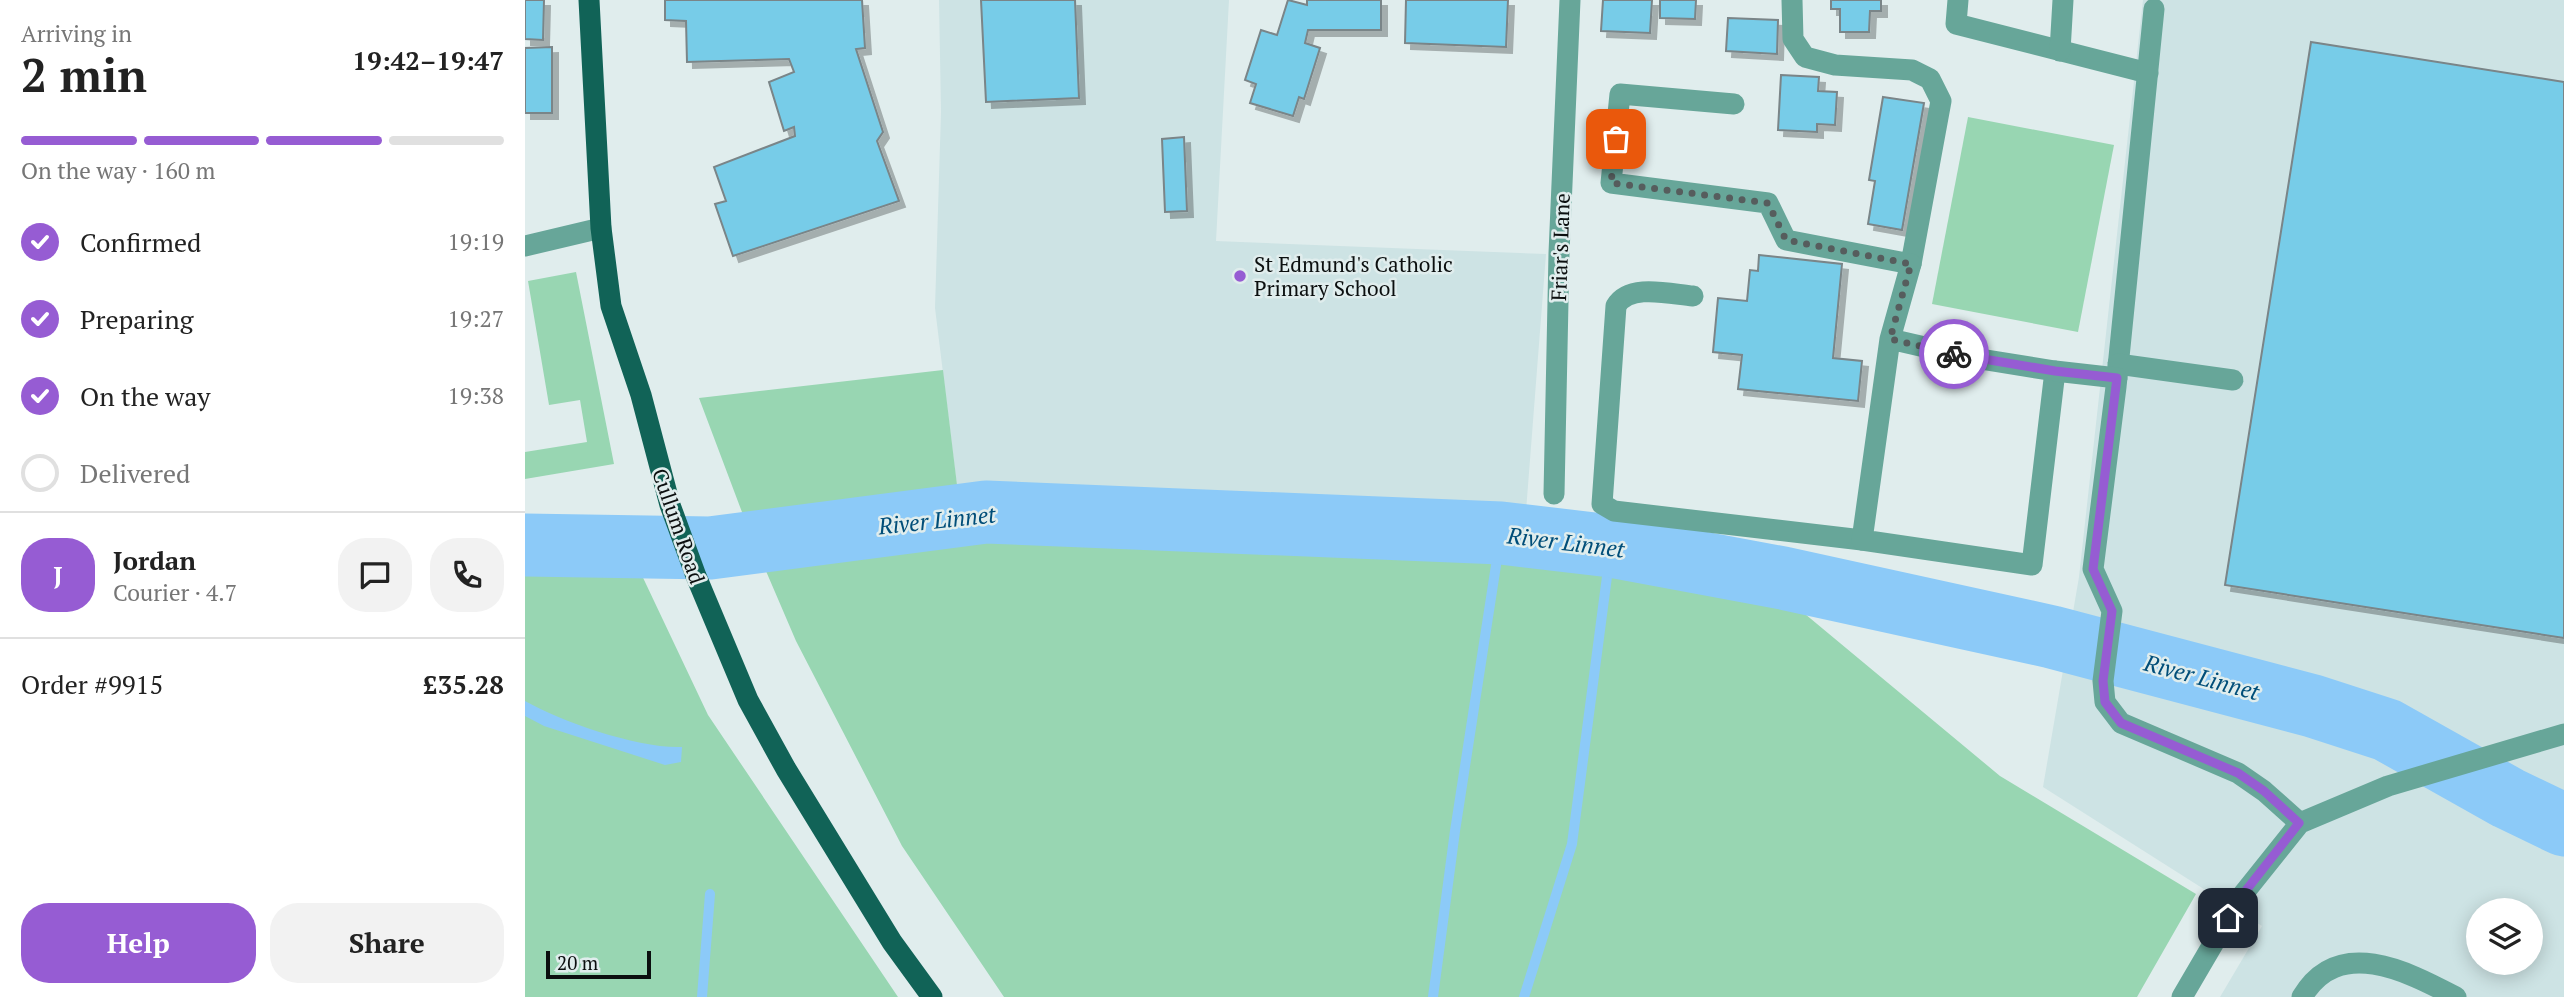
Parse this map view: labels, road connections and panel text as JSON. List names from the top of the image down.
{
  "streets": {
    "main road": ["Cullum Road"],
    "street": ["Friar's Lane"]
  },
  "water": ["River Linnet"],
  "places": ["St Edmund's Catholic Primary School"],
  "scale_bar": "20 m",
  "page": {
    "heading": ["2 min", "Arriving in", "19:42–19:47"],
    "panel": [
      "Jordan",
      "Courier · 4.7",
      "Order #9915",
      "£35.28"
    ],
    "bar": "On the way · 160 m",
    "list": [
      ["Confirmed", "19:19"],
      ["Preparing", "19:27"],
      ["On the way", "19:38"],
      "Delivered"
    ],
    "round": "J",
    "buttons": ["Help", "Share"],
    "scale": "20 m"
  }
}
